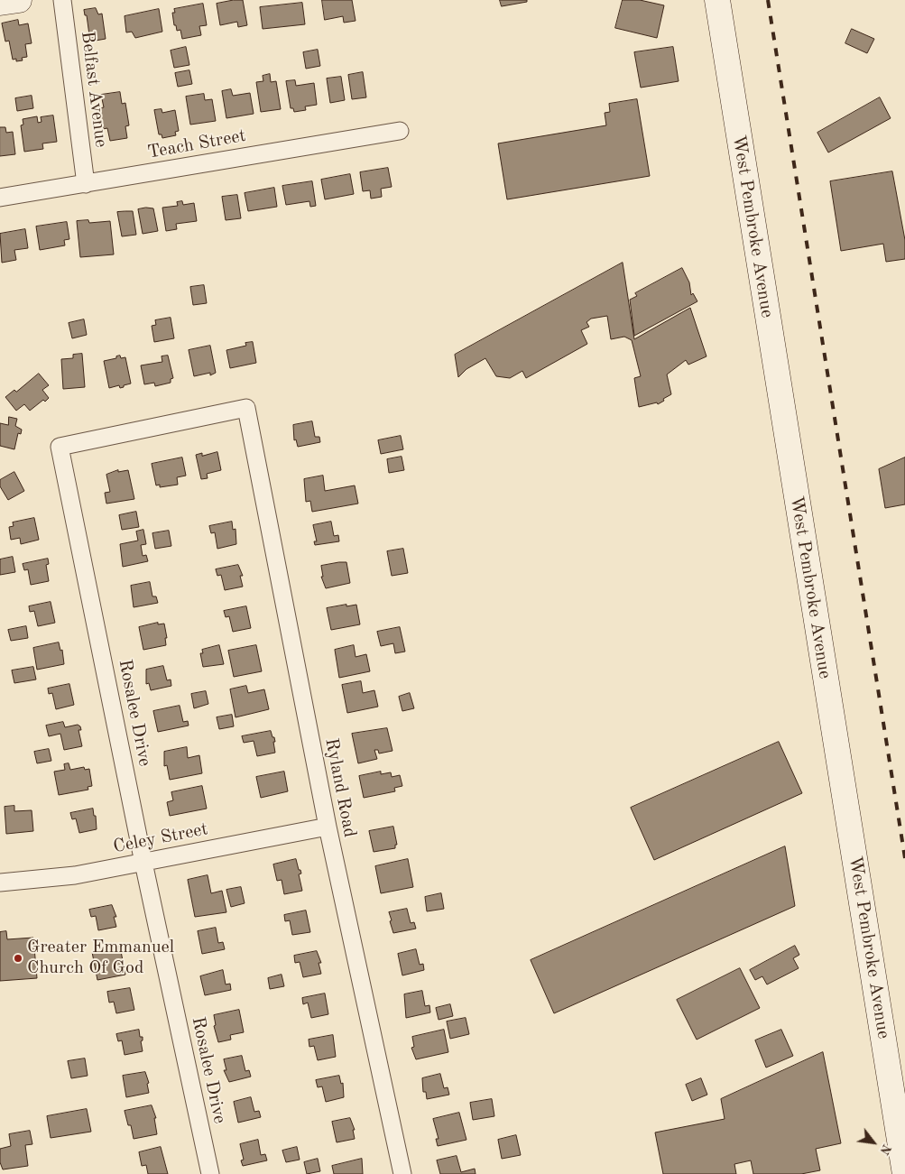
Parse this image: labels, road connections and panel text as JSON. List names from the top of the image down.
{
  "streets": {
    "main road": ["West Pembroke Avenue"],
    "street": [
      "Belfast Avenue",
      "Teach Street",
      "Rosalee Drive",
      "Ryland Road",
      "Celey Street"
    ]
  },
  "crossings": [
    ["Belfast Avenue", "Teach Street"],
    ["Rosalee Drive", "Ryland Road"],
    ["Rosalee Drive", "Celey Street"],
    ["Ryland Road", "Celey Street"]
  ],
  "places": ["Greater Emmanuel Church Of God"],
  "north": "bottom right"
}
